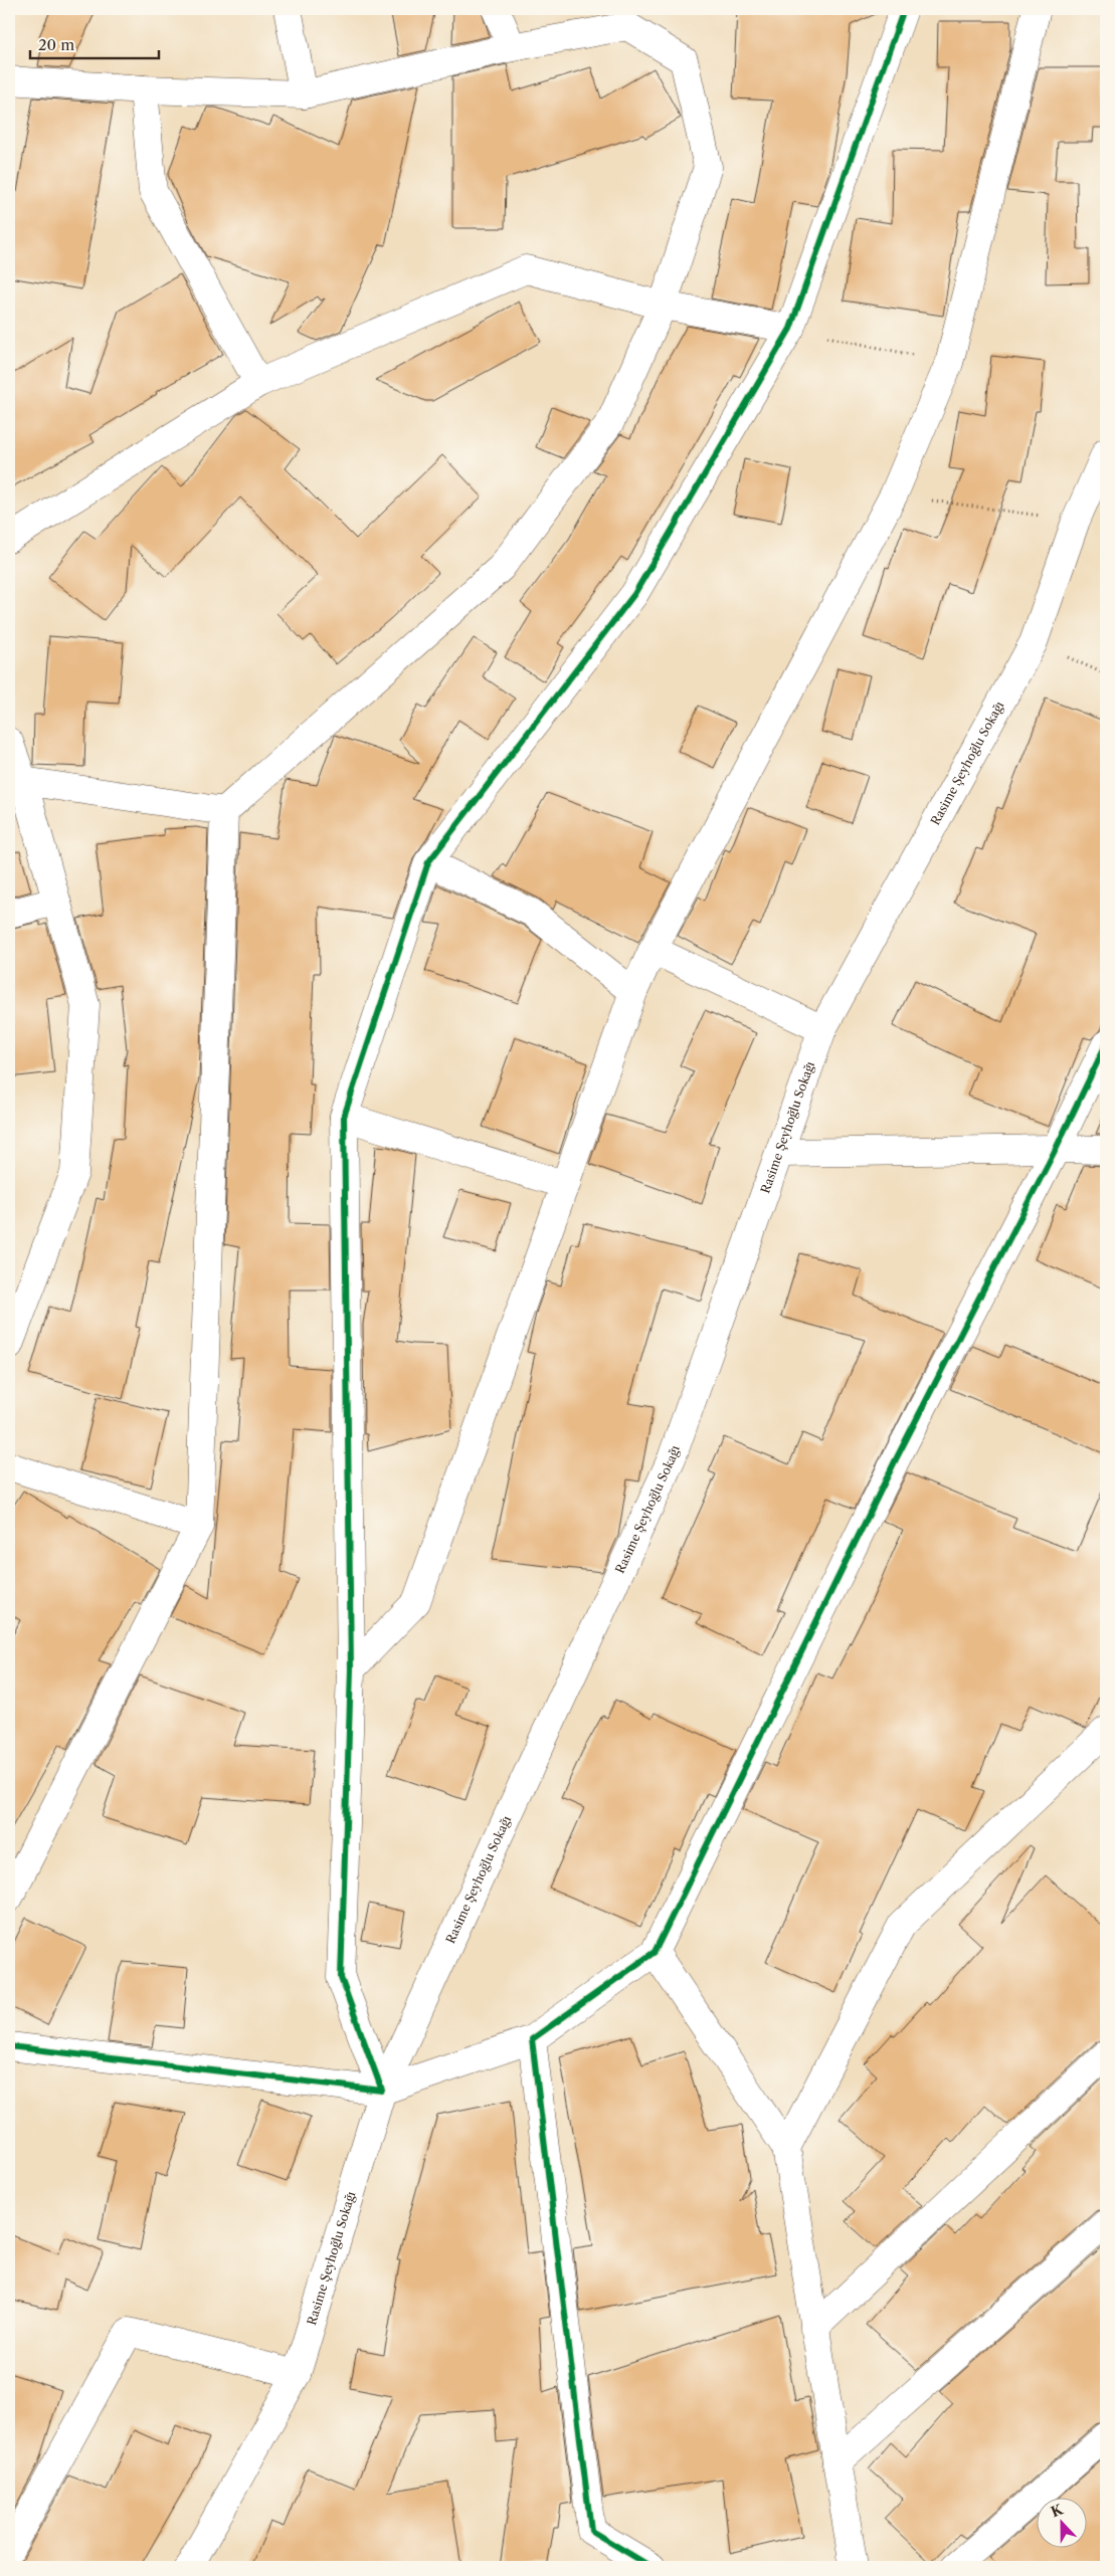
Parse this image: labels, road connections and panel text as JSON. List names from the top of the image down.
{
  "streets": {
    "street": ["Rasime Şeyhoğlu Sokağı"]
  },
  "scale_bar": "20 m",
  "north": "top"
}
